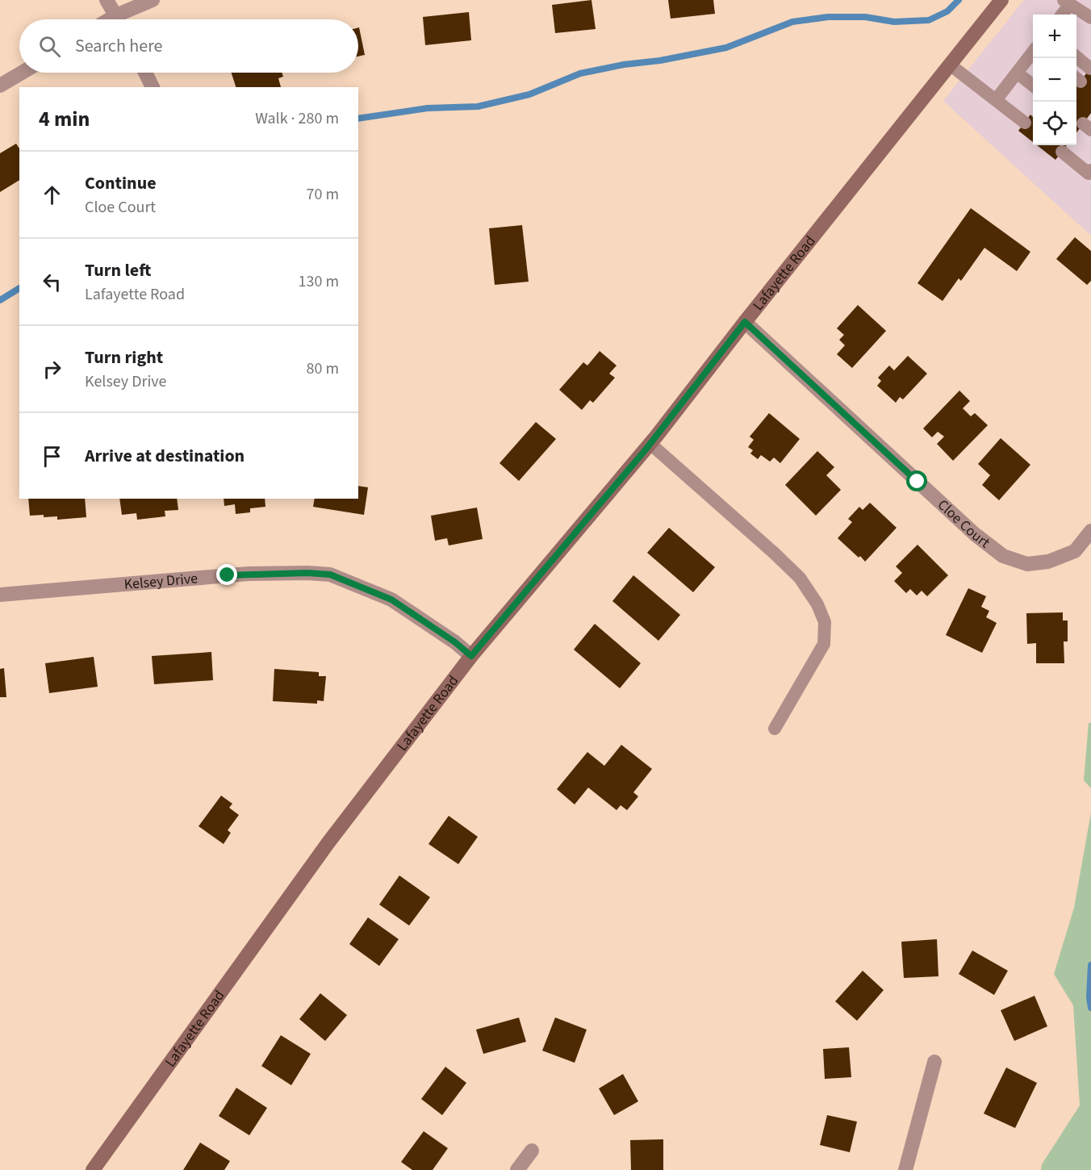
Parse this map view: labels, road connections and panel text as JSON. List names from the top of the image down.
{
  "streets": {
    "main road": ["Lafayette Road"],
    "street": ["Cloe Court", "Kelsey Drive"]
  },
  "crossings": [
    ["Lafayette Road", "Cloe Court"],
    ["Lafayette Road", "Kelsey Drive"]
  ],
  "page": {
    "map_buttons": ["+", "−"],
    "search": "Search here",
    "heading": ["4 min", "Walk · 280 m"],
    "list": [
      ["Continue", "Cloe Court", "70 m"],
      ["Turn left", "Lafayette Road", "130 m"],
      ["Turn right", "Kelsey Drive", "80 m"],
      "Arrive at destination"
    ]
  }
}
